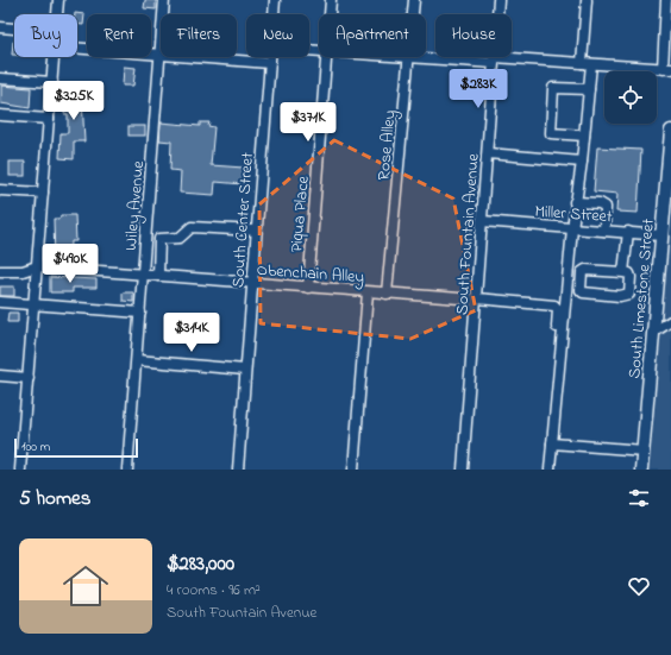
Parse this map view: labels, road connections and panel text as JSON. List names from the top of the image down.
{
  "streets": {
    "main road": ["South Limestone Street"],
    "street": [
      "Rose Alley",
      "Wiley Avenue",
      "Miller Street",
      "Piqua Place",
      "South Center Street",
      "South Fountain Avenue",
      "Obenchain Alley"
    ]
  },
  "crossings": [
    ["Rose Alley", "Obenchain Alley"],
    ["Wiley Avenue", "Obenchain Alley"],
    ["Miller Street", "South Fountain Avenue"],
    ["Miller Street", "South Limestone Street"],
    ["Piqua Place", "Obenchain Alley"],
    ["South Center Street", "Obenchain Alley"],
    ["South Fountain Avenue", "Obenchain Alley"]
  ],
  "scale_bar": "100 m",
  "page": {
    "chip": [
      "Buy",
      "Rent",
      "Filters",
      "New",
      "Apartment",
      "House"
    ],
    "price": [
      "$283K",
      "$325K",
      "$371K",
      "$490K",
      "$314K"
    ],
    "scale": "100 m",
    "heading": "5 homes",
    "list": [
      {
        "name": "$283,000",
        "note": "4 rooms · 96 m² · South Fountain Avenue"
      }
    ]
  }
}
